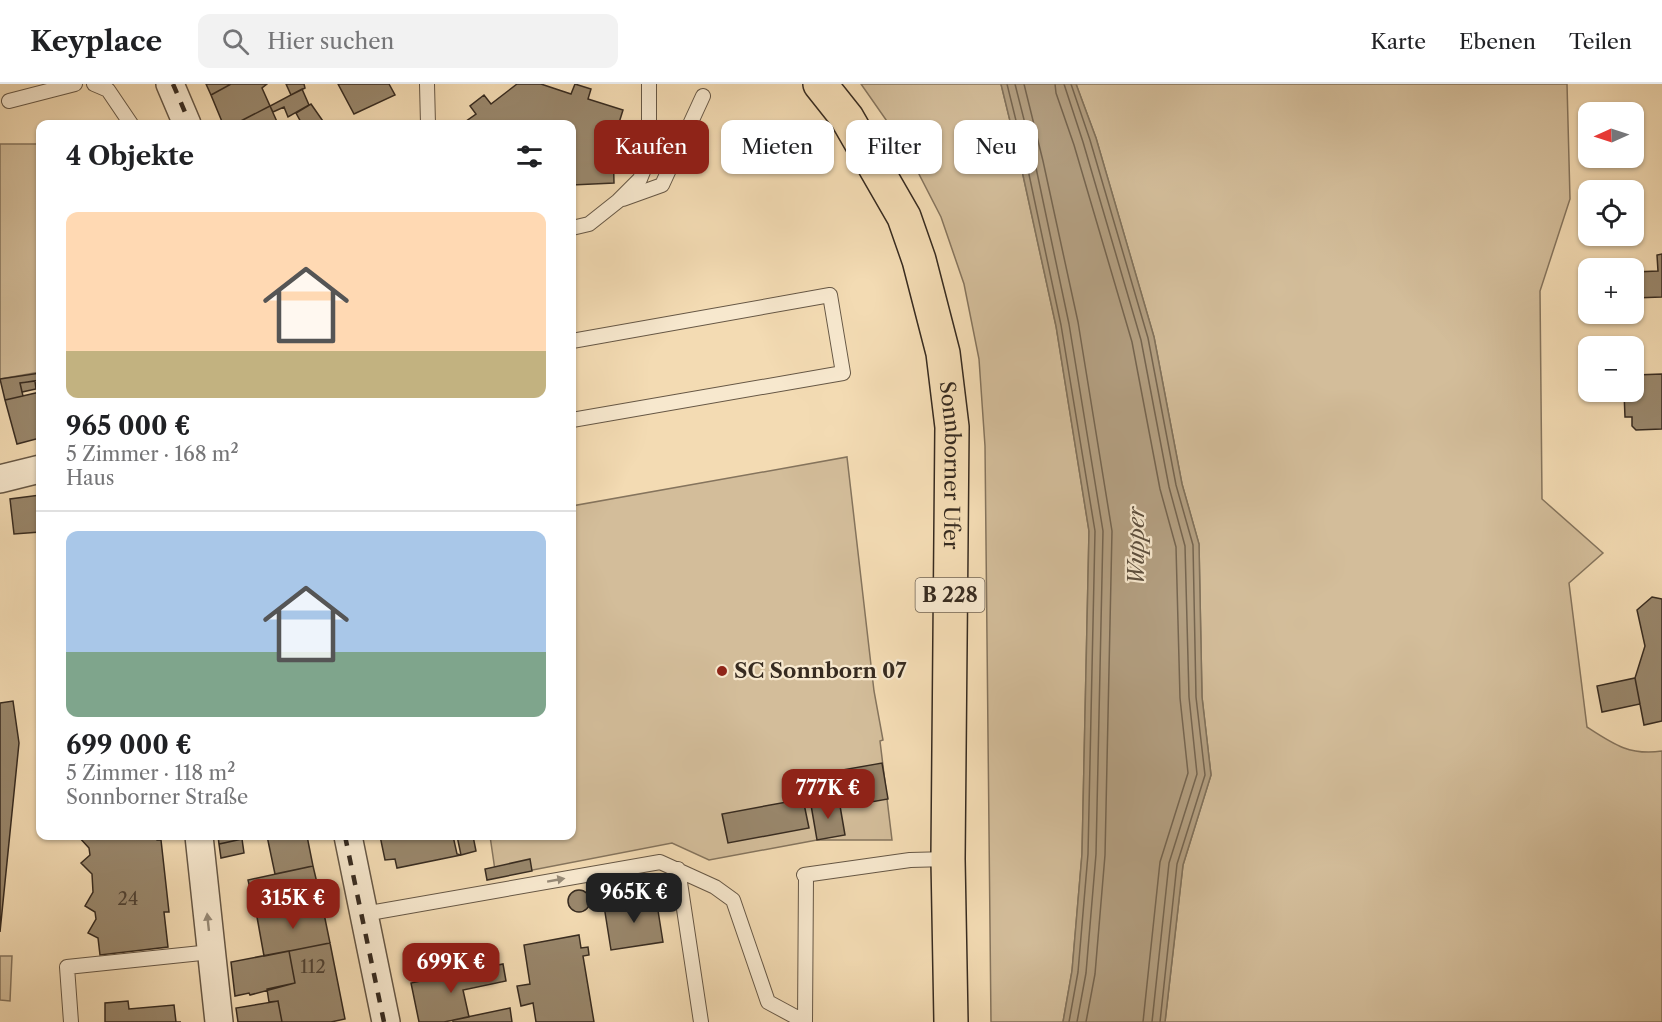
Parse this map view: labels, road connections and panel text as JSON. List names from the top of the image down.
{
  "streets": {
    "main road": ["Sonnborner Ufer", "B 228"]
  },
  "water": ["Wupper"],
  "places": ["SC Sonnborn 07"],
  "house_numbers": ["24", "112"],
  "north": "left",
  "page": {
    "header": "Keyplace",
    "search": "Hier suchen",
    "nav": ["Karte", "Ebenen", "Teilen"],
    "map_buttons": ["+", "−"],
    "chip": [
      "Kaufen",
      "Mieten",
      "Filter",
      "Neu"
    ],
    "heading": "4 Objekte",
    "list": [
      {
        "name": "965 000 €",
        "note": "5 Zimmer · 168 m² · Haus"
      },
      {
        "name": "699 000 €",
        "note": "5 Zimmer · 118 m² · Sonnborner Straße"
      }
    ],
    "price": [
      "777K €",
      "965K €",
      "315K €",
      "699K €"
    ]
  }
}
